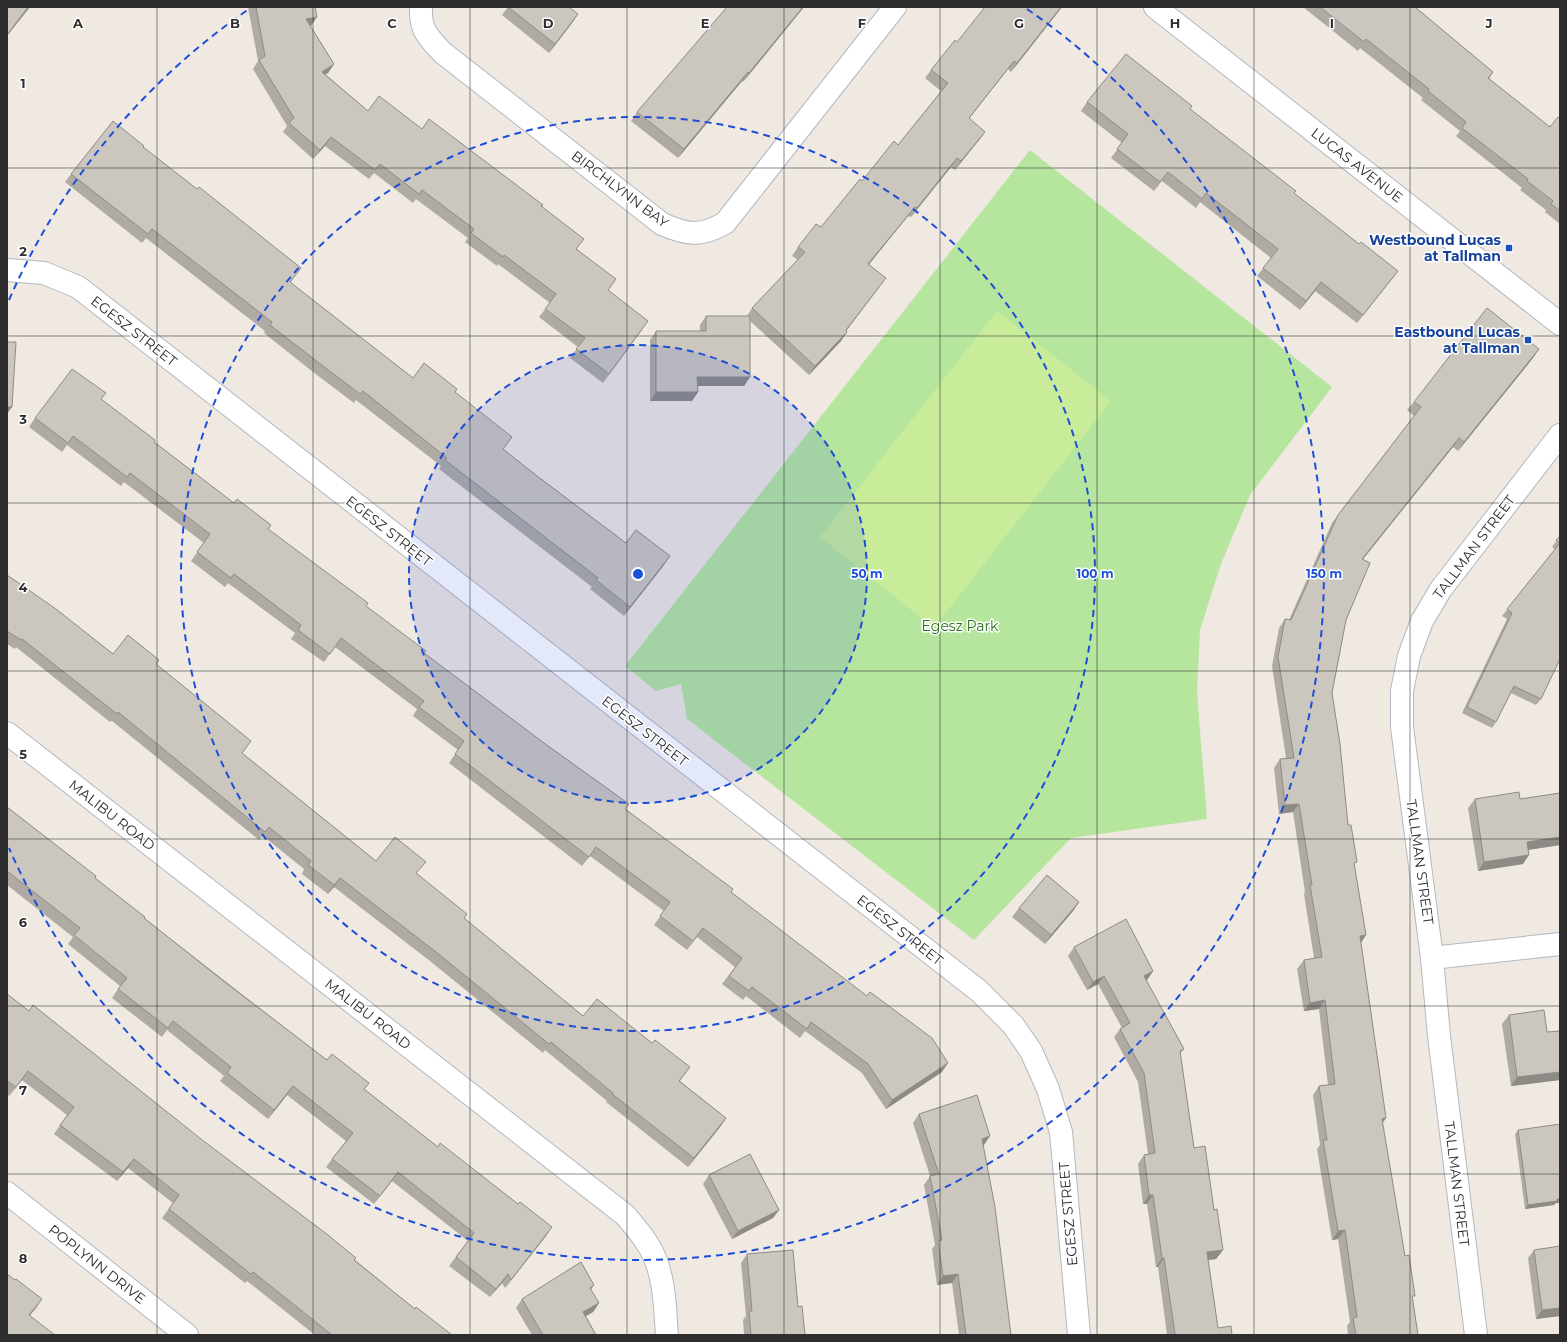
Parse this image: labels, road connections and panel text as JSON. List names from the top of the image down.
{
  "streets": {
    "street": [
      "LUCAS AVENUE",
      "BIRCHLYNN BAY",
      "EGESZ STREET",
      "TALLMAN STREET",
      "MALIBU ROAD",
      "POPLYNN DRIVE"
    ]
  },
  "parks": ["Egesz Park"],
  "places": {
    "transit": ["Westbound Lucas at Tallman", "Eastbound Lucas at Tallman"]
  },
  "grid": {
    "columns": [
      "A",
      "B",
      "C",
      "D",
      "E",
      "F",
      "G",
      "H",
      "I",
      "J"
    ],
    "rows": [
      "1",
      "2",
      "3",
      "4",
      "5",
      "6",
      "7",
      "8"
    ]
  },
  "rings": ["50 m", "100 m", "150 m"]
}
